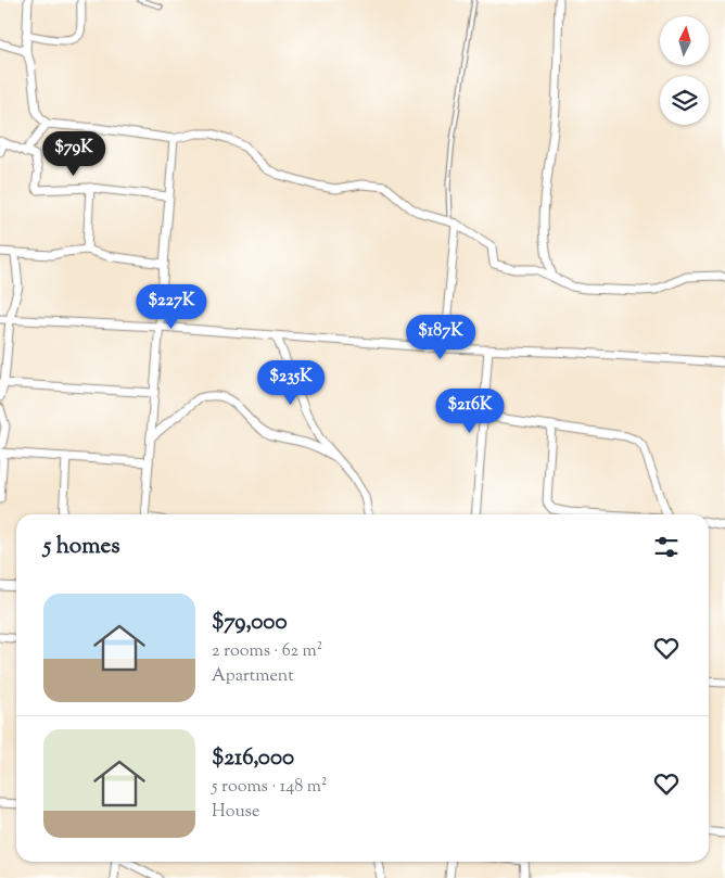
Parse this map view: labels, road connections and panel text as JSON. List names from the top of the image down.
{
  "north": "top",
  "page": {
    "price": [
      "$79K",
      "$227K",
      "$187K",
      "$235K",
      "$216K"
    ],
    "heading": "5 homes",
    "list": [
      {
        "name": "$79,000",
        "note": "2 rooms · 62 m² · Apartment"
      },
      {
        "name": "$216,000",
        "note": "5 rooms · 148 m² · House"
      }
    ]
  }
}
